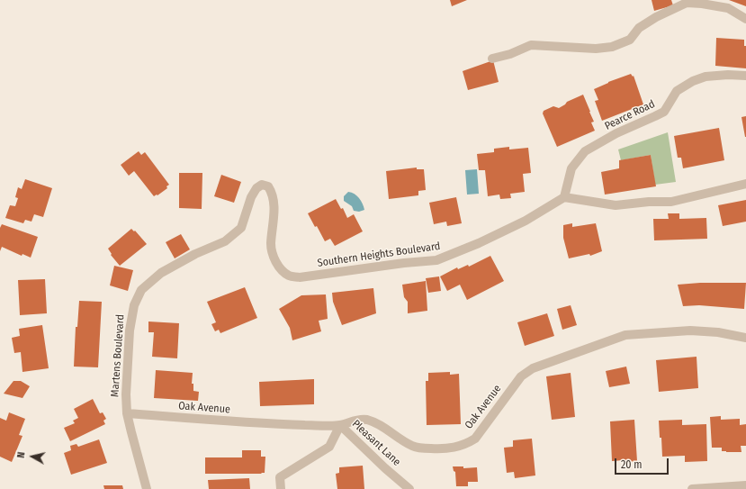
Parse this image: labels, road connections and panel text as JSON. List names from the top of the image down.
{
  "streets": {
    "street": [
      "Pearce Road",
      "Southern Heights Boulevard",
      "Martens Boulevard",
      "Oak Avenue",
      "Pleasant Lane"
    ]
  },
  "crossings": [
    ["Pearce Road", "Southern Heights Boulevard"],
    ["Southern Heights Boulevard", "Martens Boulevard"],
    ["Martens Boulevard", "Oak Avenue"],
    ["Oak Avenue", "Pleasant Lane"]
  ],
  "scale_bar": "20 m",
  "north": "left"
}
